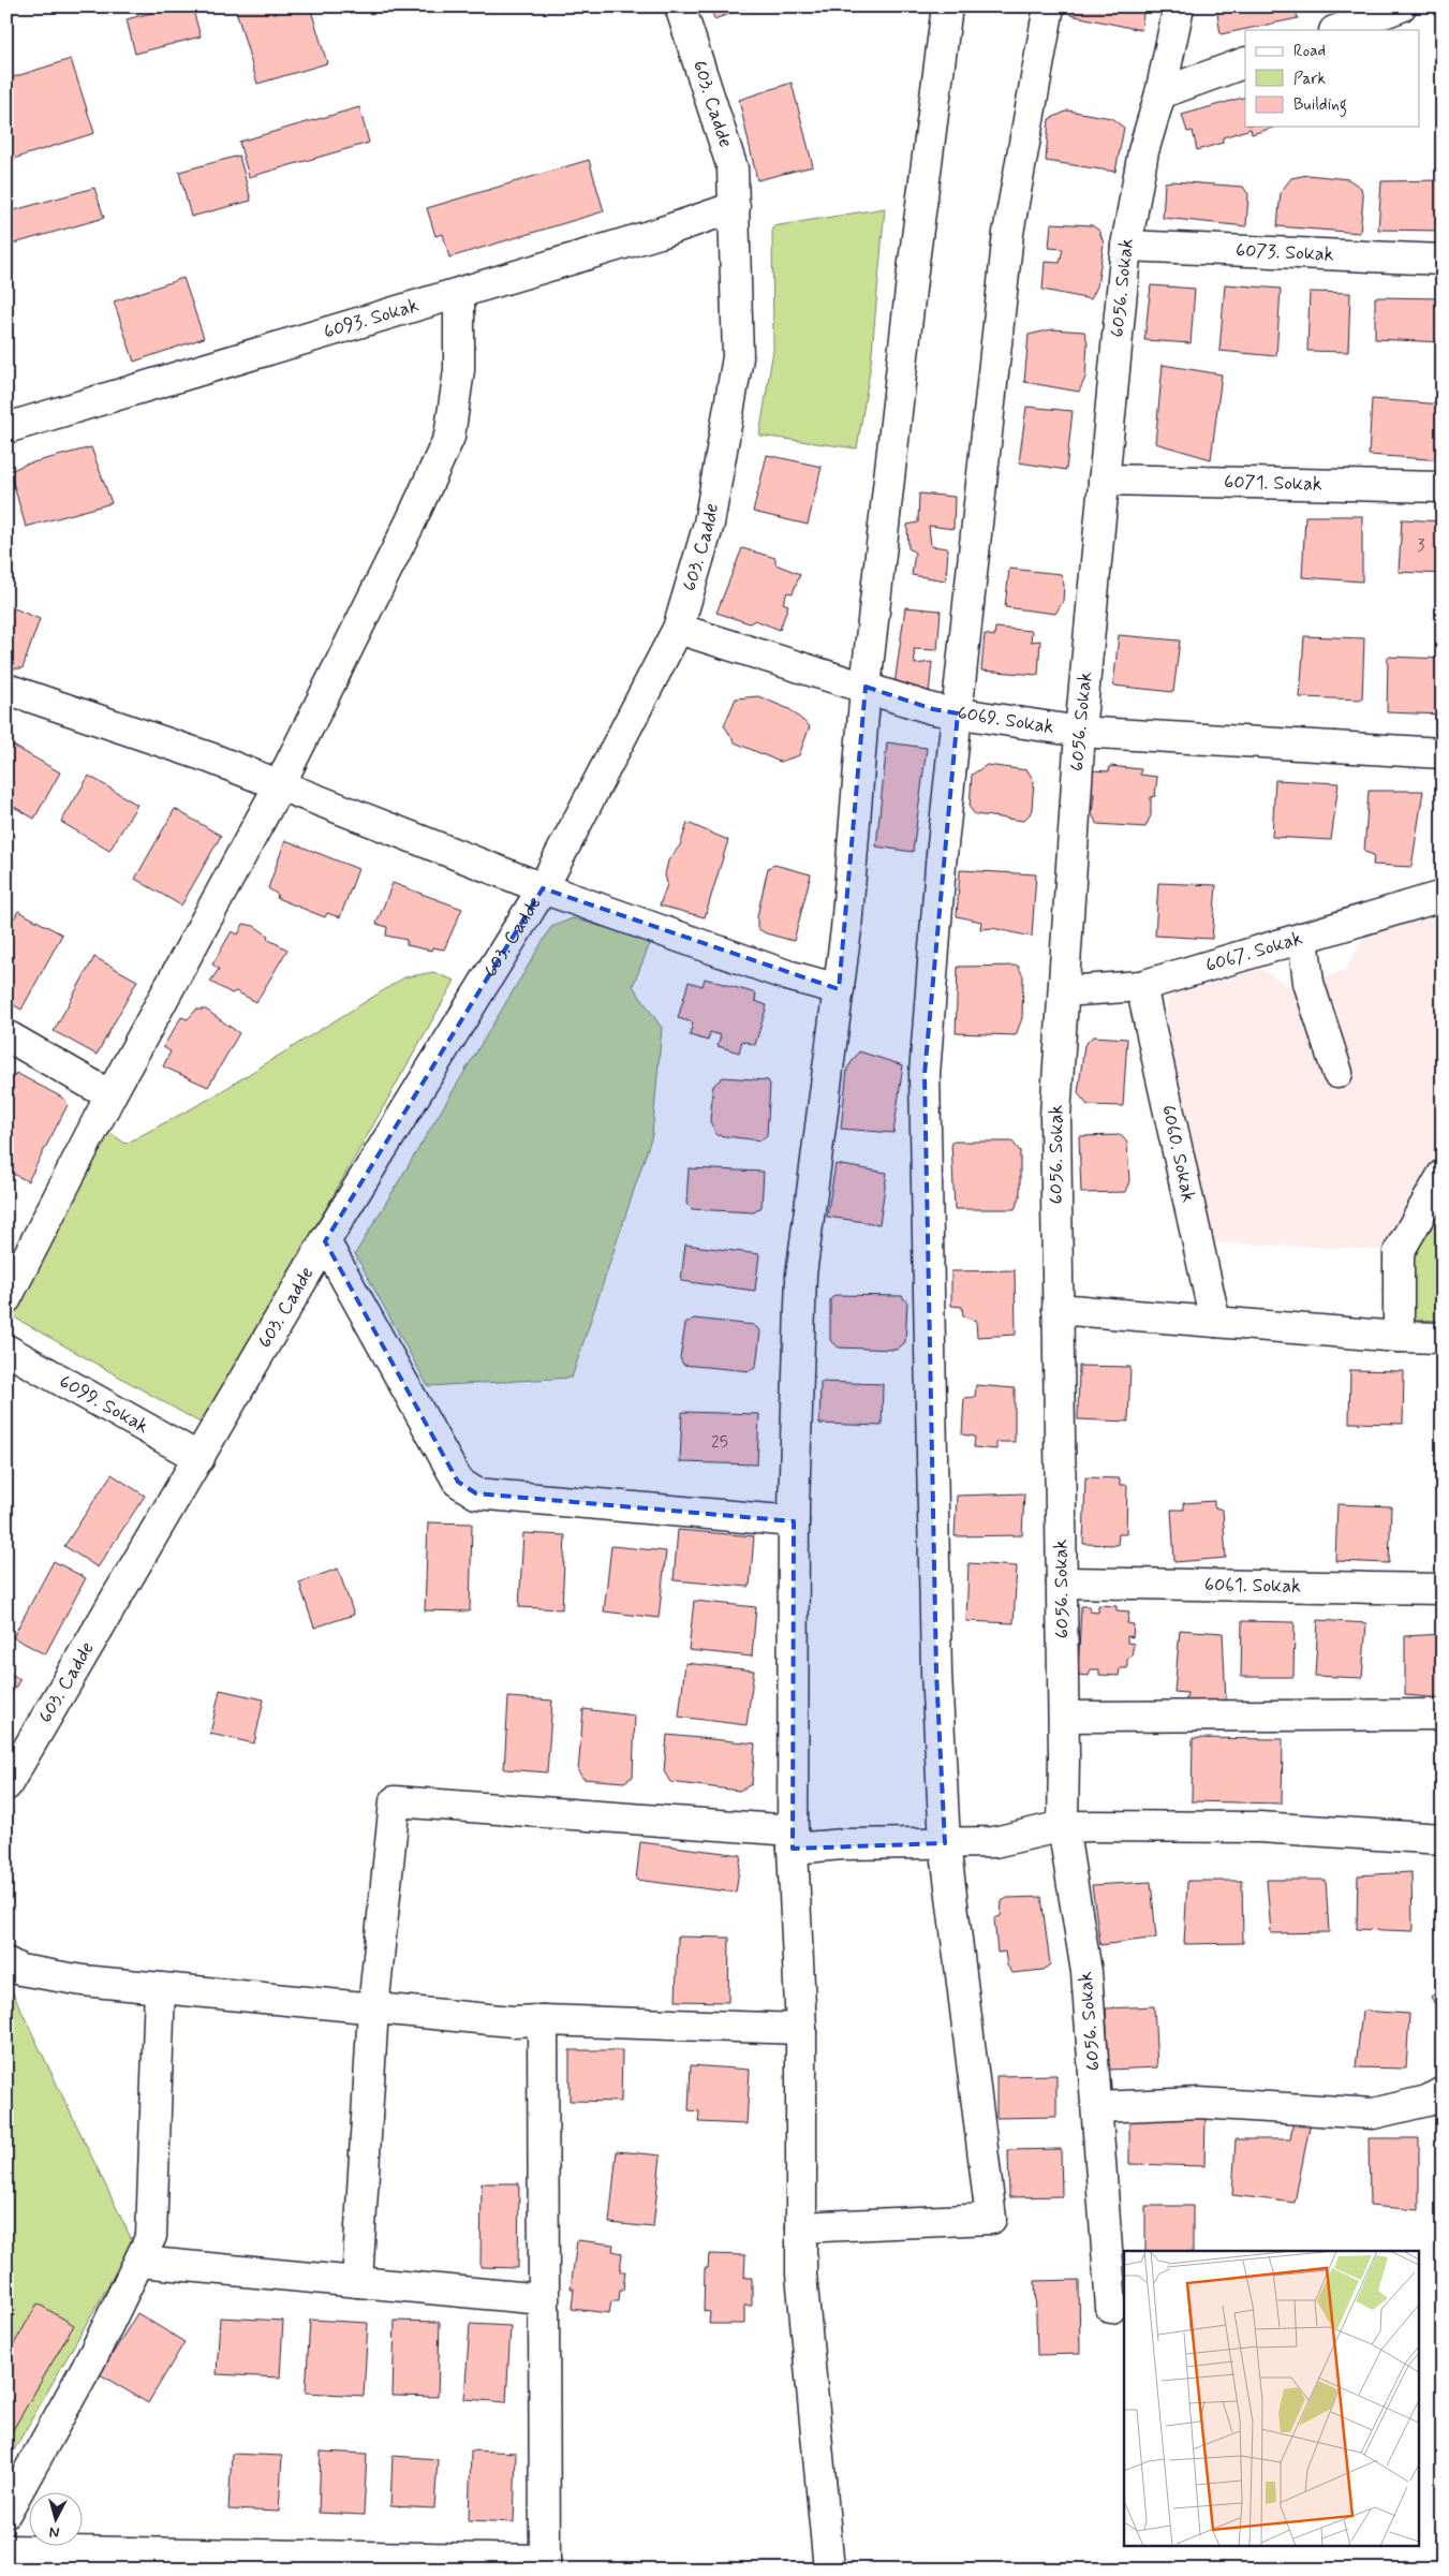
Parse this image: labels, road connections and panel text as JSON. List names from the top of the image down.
{
  "streets": {
    "street": [
      "603. Cadde",
      "6073. Sokak",
      "6056. Sokak",
      "6093. Sokak",
      "6071. Sokak",
      "6069. Sokak",
      "6067. Sokak",
      "6060. Sokak",
      "6099. Sokak",
      "6061. Sokak"
    ]
  },
  "crossings": [
    ["603. Cadde", "6093. Sokak"],
    ["603. Cadde", "6069. Sokak"],
    ["603. Cadde", "6099. Sokak"],
    ["6073. Sokak", "6056. Sokak"],
    ["6056. Sokak", "6071. Sokak"],
    ["6056. Sokak", "6069. Sokak"],
    ["6056. Sokak", "6067. Sokak"],
    ["6056. Sokak", "6061. Sokak"],
    ["6067. Sokak", "6060. Sokak"]
  ],
  "house_numbers": ["3", "25"],
  "legend": ["Road", "Park", "Building"],
  "north": "bottom"
}
